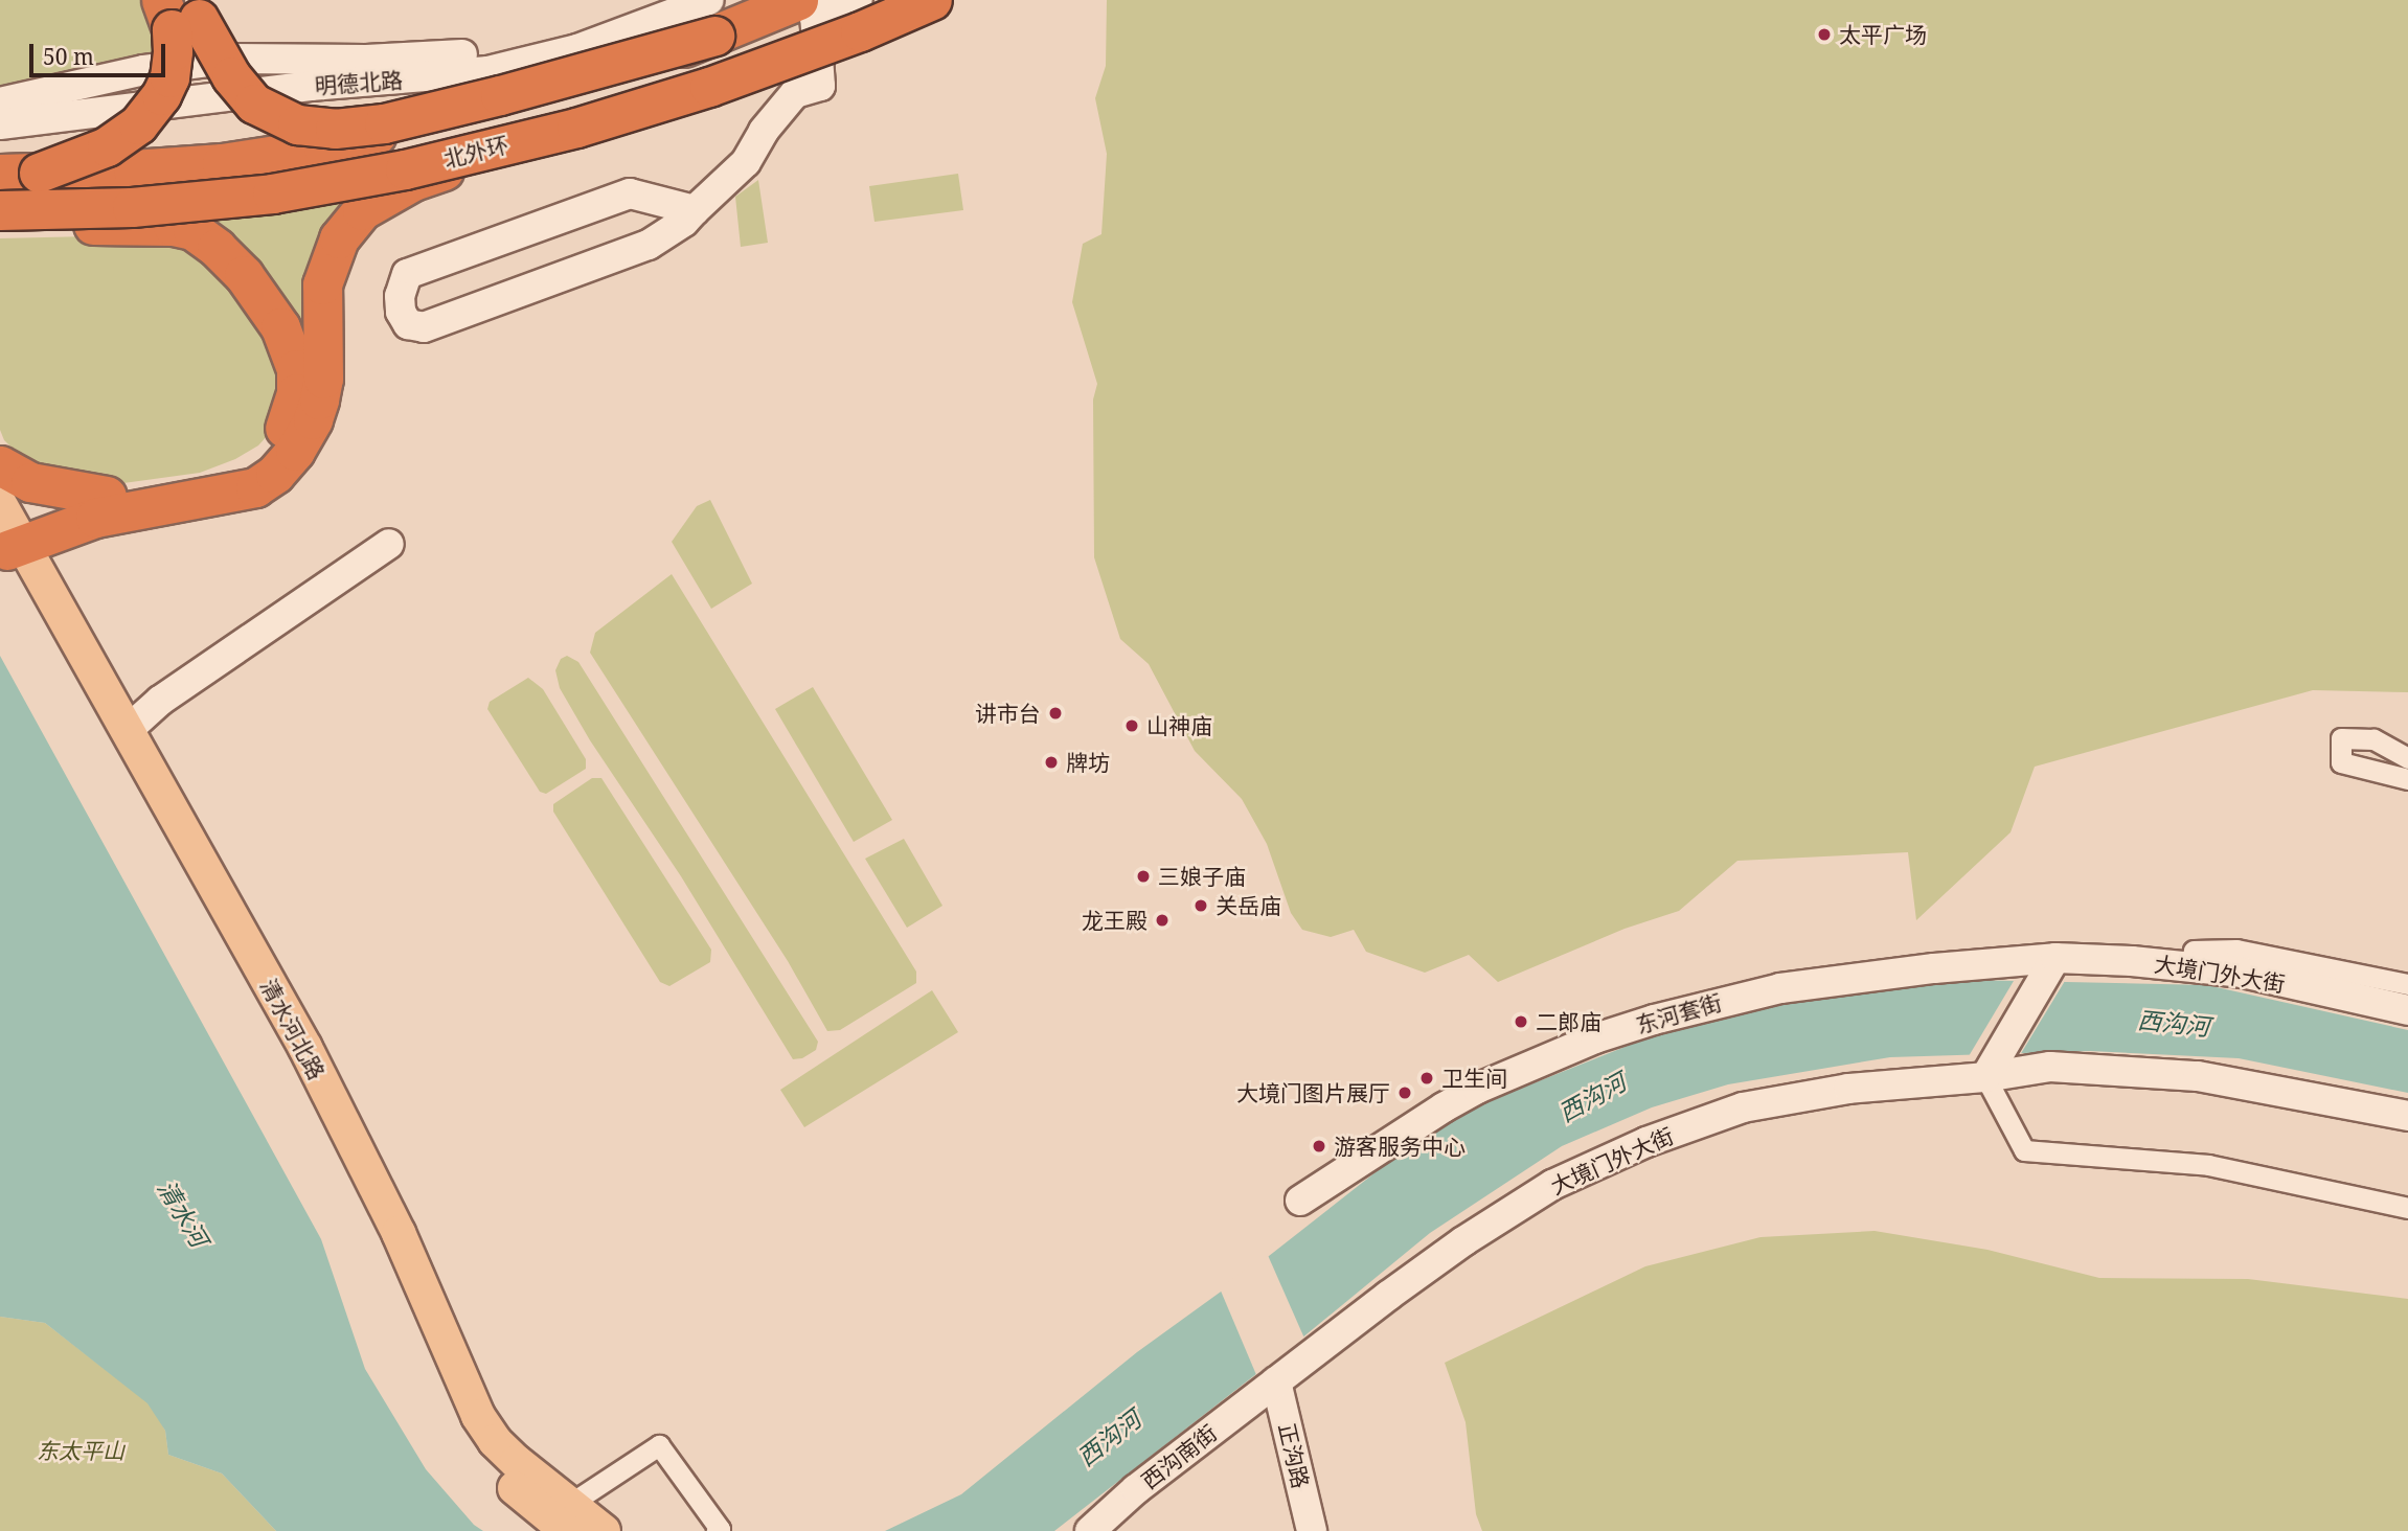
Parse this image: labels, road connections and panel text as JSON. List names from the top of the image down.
{
  "streets": {
    "highway": ["北外环"],
    "main road": ["清水河北路"],
    "street": [
      "明德北路",
      "大境门外大街",
      "东河套街",
      "正沟路",
      "西沟南街"
    ]
  },
  "crossings": [
    ["明德北路", "北外环"],
    ["大境门外大街", "东河套街"],
    ["大境门外大街", "正沟路"],
    ["大境门外大街", "西沟南街"],
    ["正沟路", "西沟南街"]
  ],
  "water": ["西沟河", "清水河"],
  "parks": ["东太平山"],
  "places": [
    "太平广场",
    "讲市台",
    "山神庙",
    "牌坊",
    "三娘子庙",
    "关岳庙",
    "龙王殿",
    "二郎庙",
    "卫生间",
    "大境门图片展厅",
    "游客服务中心"
  ],
  "scale_bar": "50 m"
}
